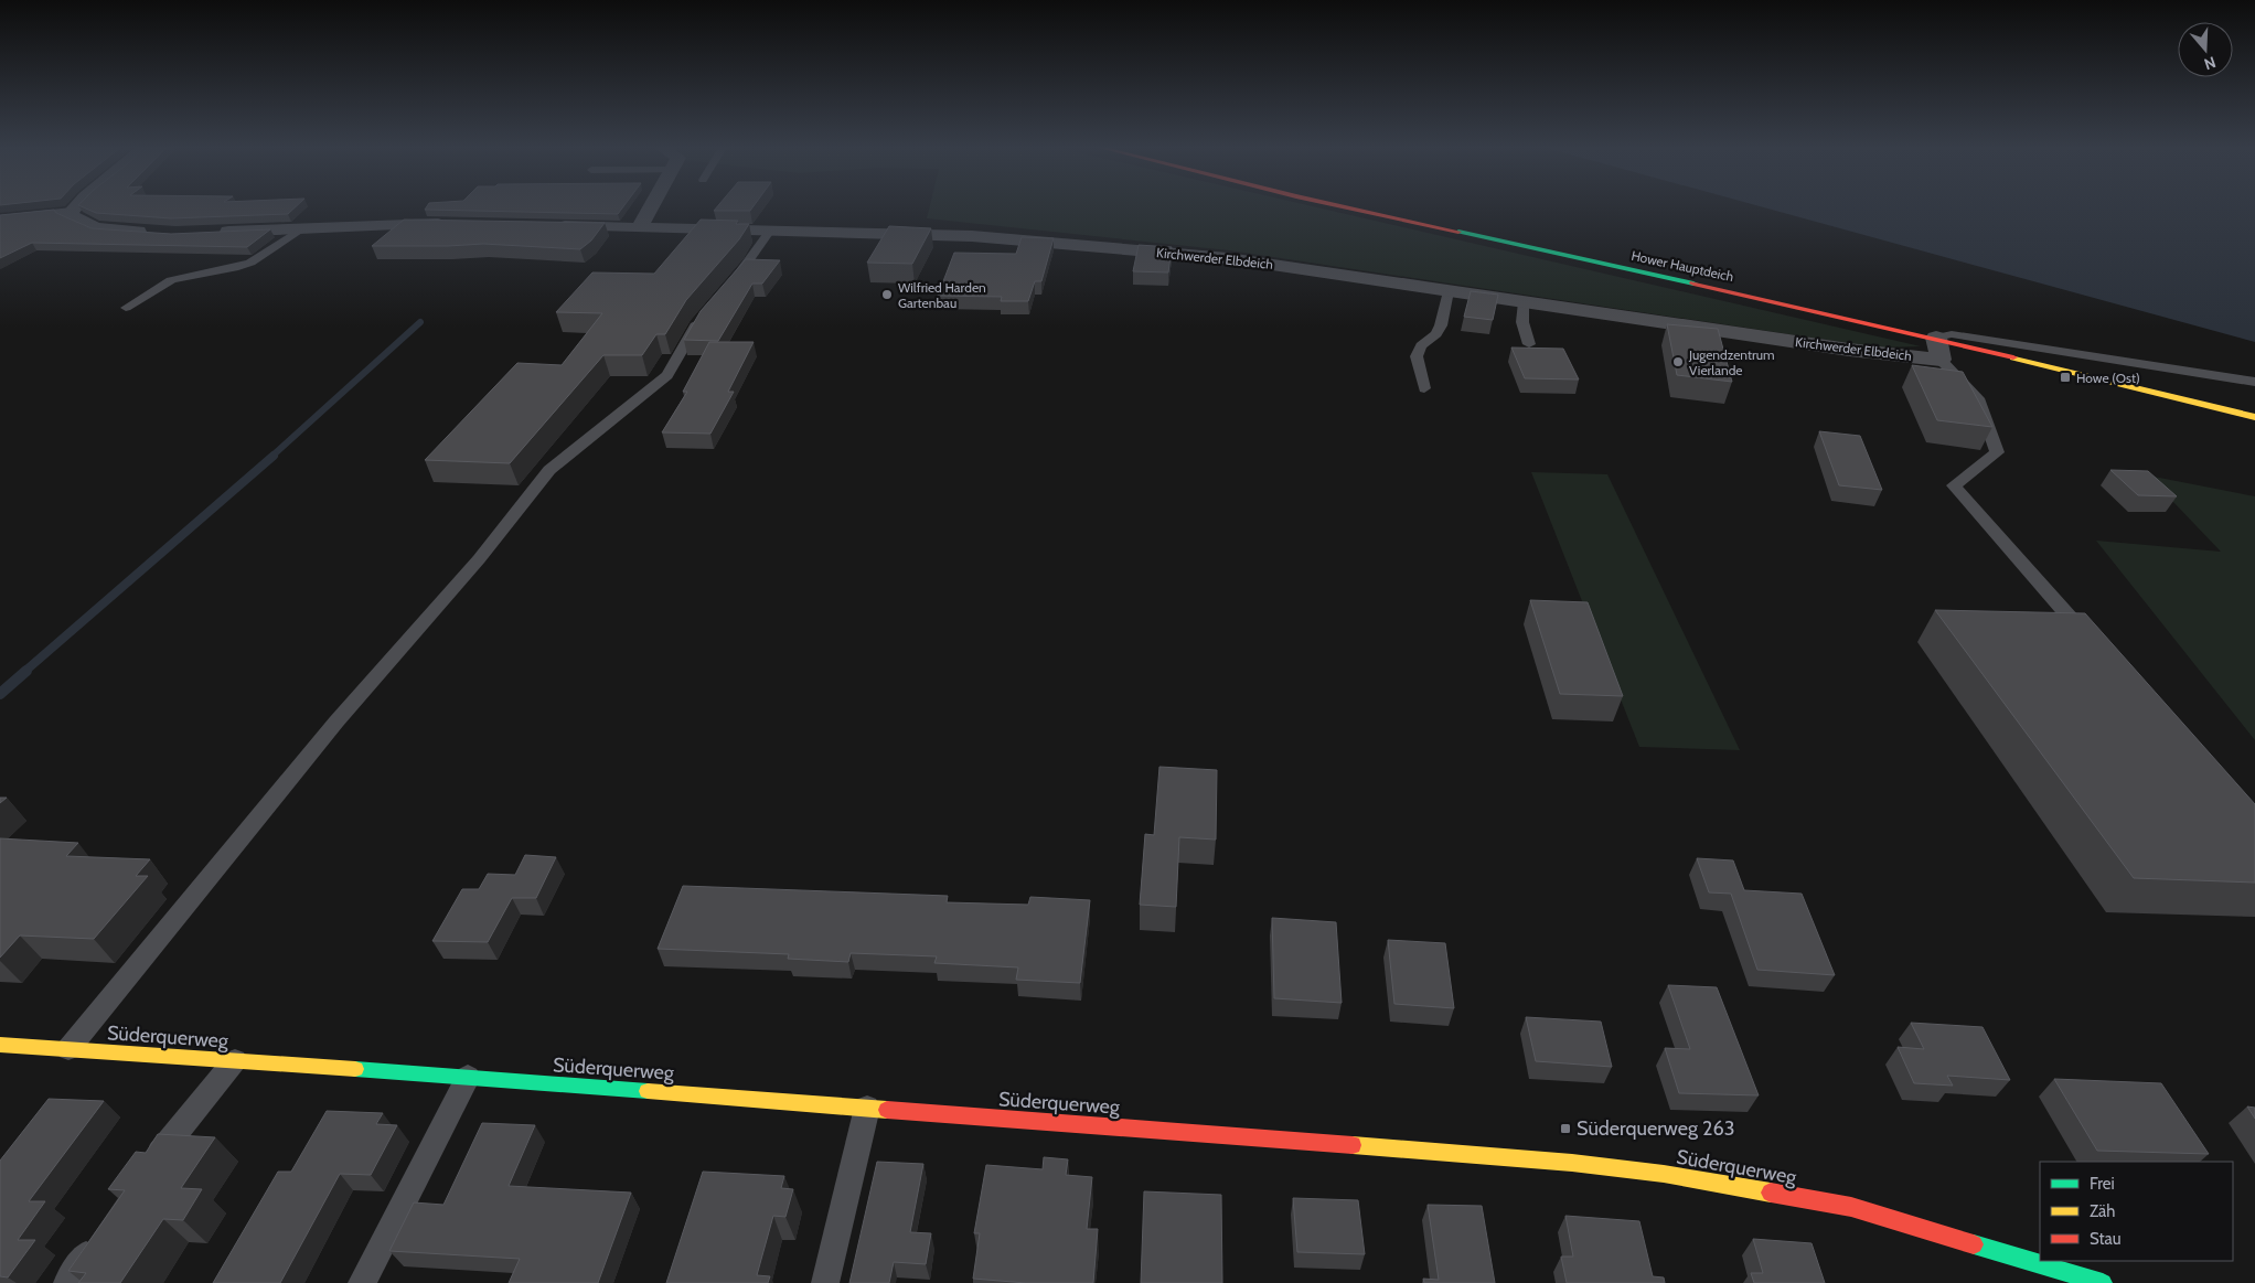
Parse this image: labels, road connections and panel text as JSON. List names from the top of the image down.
{
  "streets": {
    "street": ["Kirchwerder Elbdeich", "Hower Hauptdeich", "Süderquerweg"]
  },
  "places": {
    "other": ["Wilfried Harden Gartenbau", "Jugendzentrum Vierlande"],
    "transit": ["Howe (Ost)", "Süderquerweg 263"]
  },
  "legend": ["Frei", "Zäh", "Stau"],
  "north": "bottom"
}
